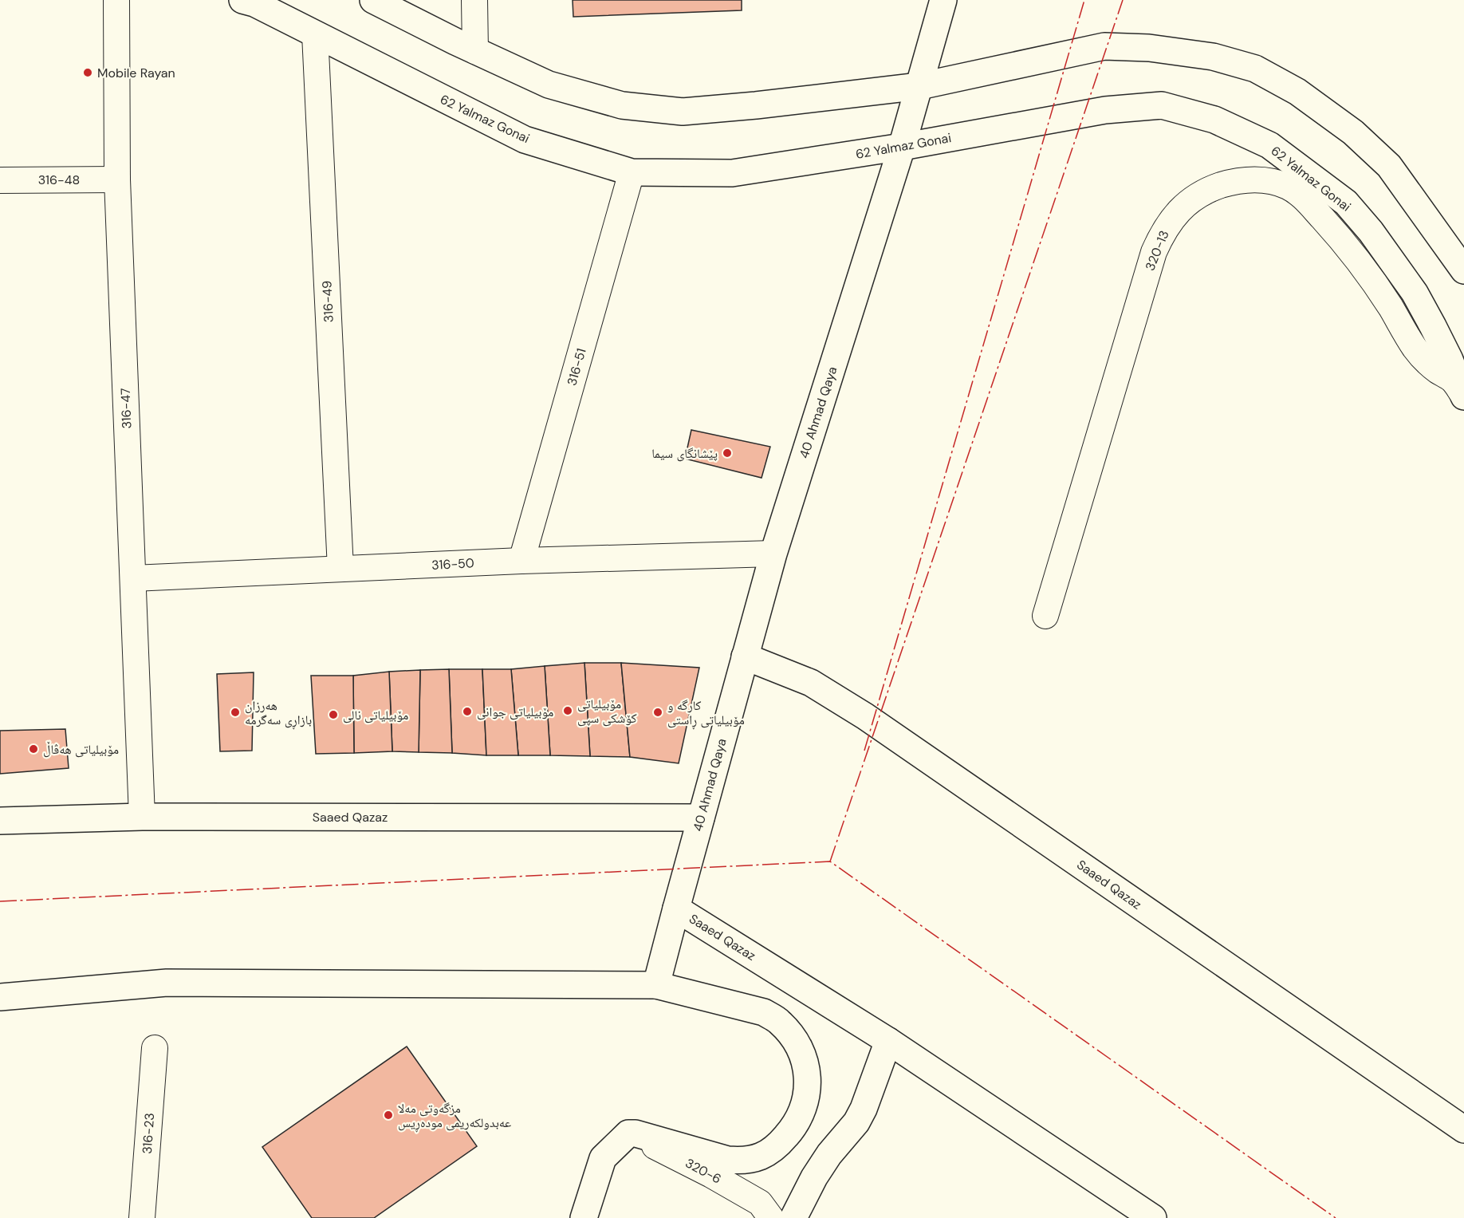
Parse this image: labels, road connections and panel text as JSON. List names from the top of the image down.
{
  "streets": {
    "street": [
      "62 Yalmaz Gonai",
      "316-48",
      "320-13",
      "316-49",
      "316-51",
      "316-47",
      "40 Ahmad Qaya",
      "316-50",
      "Saaed Qazaz",
      "316-23",
      "320-6"
    ]
  },
  "crossings": [
    ["62 Yalmaz Gonai", "320-13"],
    ["62 Yalmaz Gonai", "316-49"],
    ["62 Yalmaz Gonai", "316-51"],
    ["62 Yalmaz Gonai", "40 Ahmad Qaya"],
    ["316-48", "316-47"],
    ["316-49", "316-50"],
    ["316-51", "316-50"],
    ["316-47", "316-50"],
    ["316-47", "Saaed Qazaz"],
    ["40 Ahmad Qaya", "316-50"],
    ["40 Ahmad Qaya", "Saaed Qazaz"]
  ],
  "places": [
    "Mobile Rayan",
    "پێشانگای سیما",
    "مۆبیلیاتی کۆشکی سپی",
    "مۆبیلیاتی جوانی",
    "هەرزان بازاڕی سەگرمە",
    "کارگە و مۆبیلیاتی ڕاستی",
    "مۆبیلیاتی نالی",
    "مۆبیلیاتی هەڤاڵ",
    "مزگەوتی مەلا عەبدولکەریمی مودەڕیس"
  ]
}
